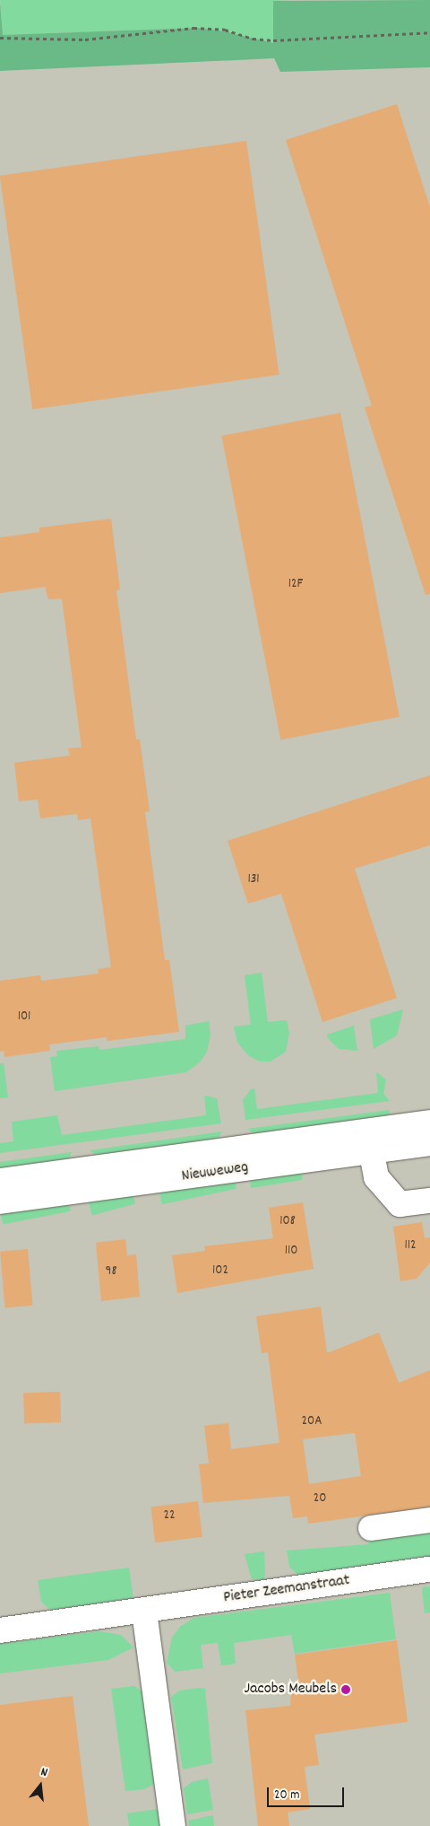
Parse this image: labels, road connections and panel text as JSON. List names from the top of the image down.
{
  "streets": {
    "street": ["Nieuweweg", "Pieter Zeemanstraat"]
  },
  "places": ["Jacobs Meubels"],
  "house_numbers": [
    "12F",
    "131",
    "101",
    "108",
    "112",
    "110",
    "102",
    "98",
    "20A",
    "20",
    "22"
  ],
  "scale_bar": "20 m",
  "north": "top"
}
